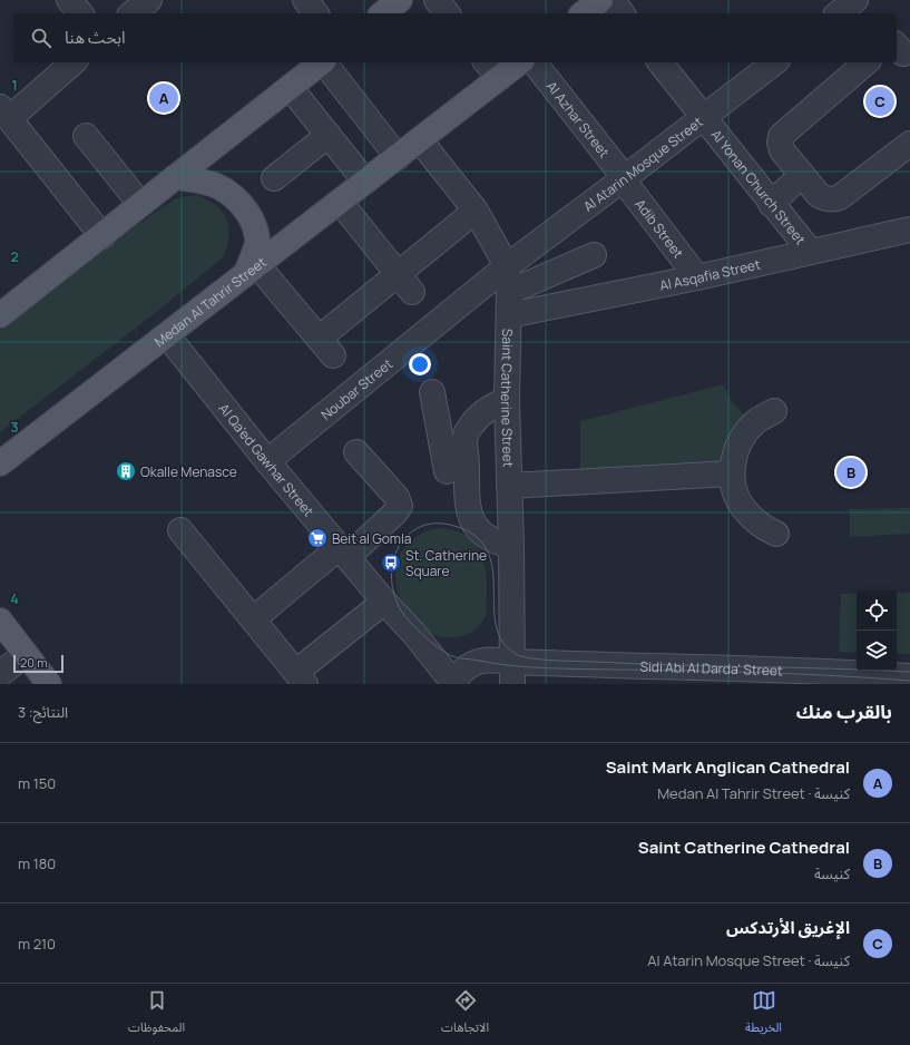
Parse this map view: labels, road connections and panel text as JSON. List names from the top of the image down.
{
  "streets": {
    "main road": ["Medan Al Tahrir Street"],
    "street": [
      "Al Azhar Street",
      "Al Atarin Mosque Street",
      "Al Yonan Church Street",
      "Adib Street",
      "Al Asqafia Street",
      "Noubar Street",
      "Saint Catherine Street",
      "Al Qa'ed Gawhar Street",
      "Sidi Abi Al Darda' Street"
    ]
  },
  "crossings": [
    ["Al Azhar Street", "Al Atarin Mosque Street"],
    ["Al Azhar Street", "Adib Street"],
    ["Al Atarin Mosque Street", "Al Yonan Church Street"],
    ["Al Atarin Mosque Street", "Adib Street"],
    ["Al Atarin Mosque Street", "Noubar Street"],
    ["Al Atarin Mosque Street", "Saint Catherine Street"],
    ["Al Yonan Church Street", "Al Asqafia Street"],
    ["Adib Street", "Al Asqafia Street"],
    ["Al Asqafia Street", "Saint Catherine Street"],
    ["Medan Al Tahrir Street", "Saint Catherine Street"],
    ["Medan Al Tahrir Street", "Al Qa'ed Gawhar Street"],
    ["Noubar Street", "Saint Catherine Street"],
    ["Noubar Street", "Al Qa'ed Gawhar Street"],
    ["Saint Catherine Street", "Sidi Abi Al Darda' Street"],
    ["Al Qa'ed Gawhar Street", "Sidi Abi Al Darda' Street"]
  ],
  "places": {
    "building": ["Okalle Menasce"],
    "supermarket": ["Beit al Gomla"],
    "bus stop": ["St. Catherine Square"]
  },
  "scale_bar": "20 m",
  "page": {
    "search": "ابحث هنا",
    "pins": ["A", "C", "B"],
    "scale": "20 m",
    "heading": ["بالقرب منك", "النتائج: 3"],
    "list": [
      {
        "mark": "A",
        "name": "Saint Mark Anglican Cathedral",
        "note": "كنيسة · Medan Al Tahrir Street",
        "value": "150 m"
      },
      {
        "mark": "B",
        "name": "Saint Catherine Cathedral",
        "note": "كنيسة",
        "value": "180 m"
      },
      {
        "mark": "C",
        "name": "الإغريق الأرتدكس",
        "note": "كنيسة · Al Atarin Mosque Street",
        "value": "210 m"
      }
    ],
    "nav": ["الخريطة", "الاتجاهات", "المحفوظات"]
  },
  "grid": {
    "rows": [
      "1",
      "2",
      "3",
      "4"
    ]
  }
}
